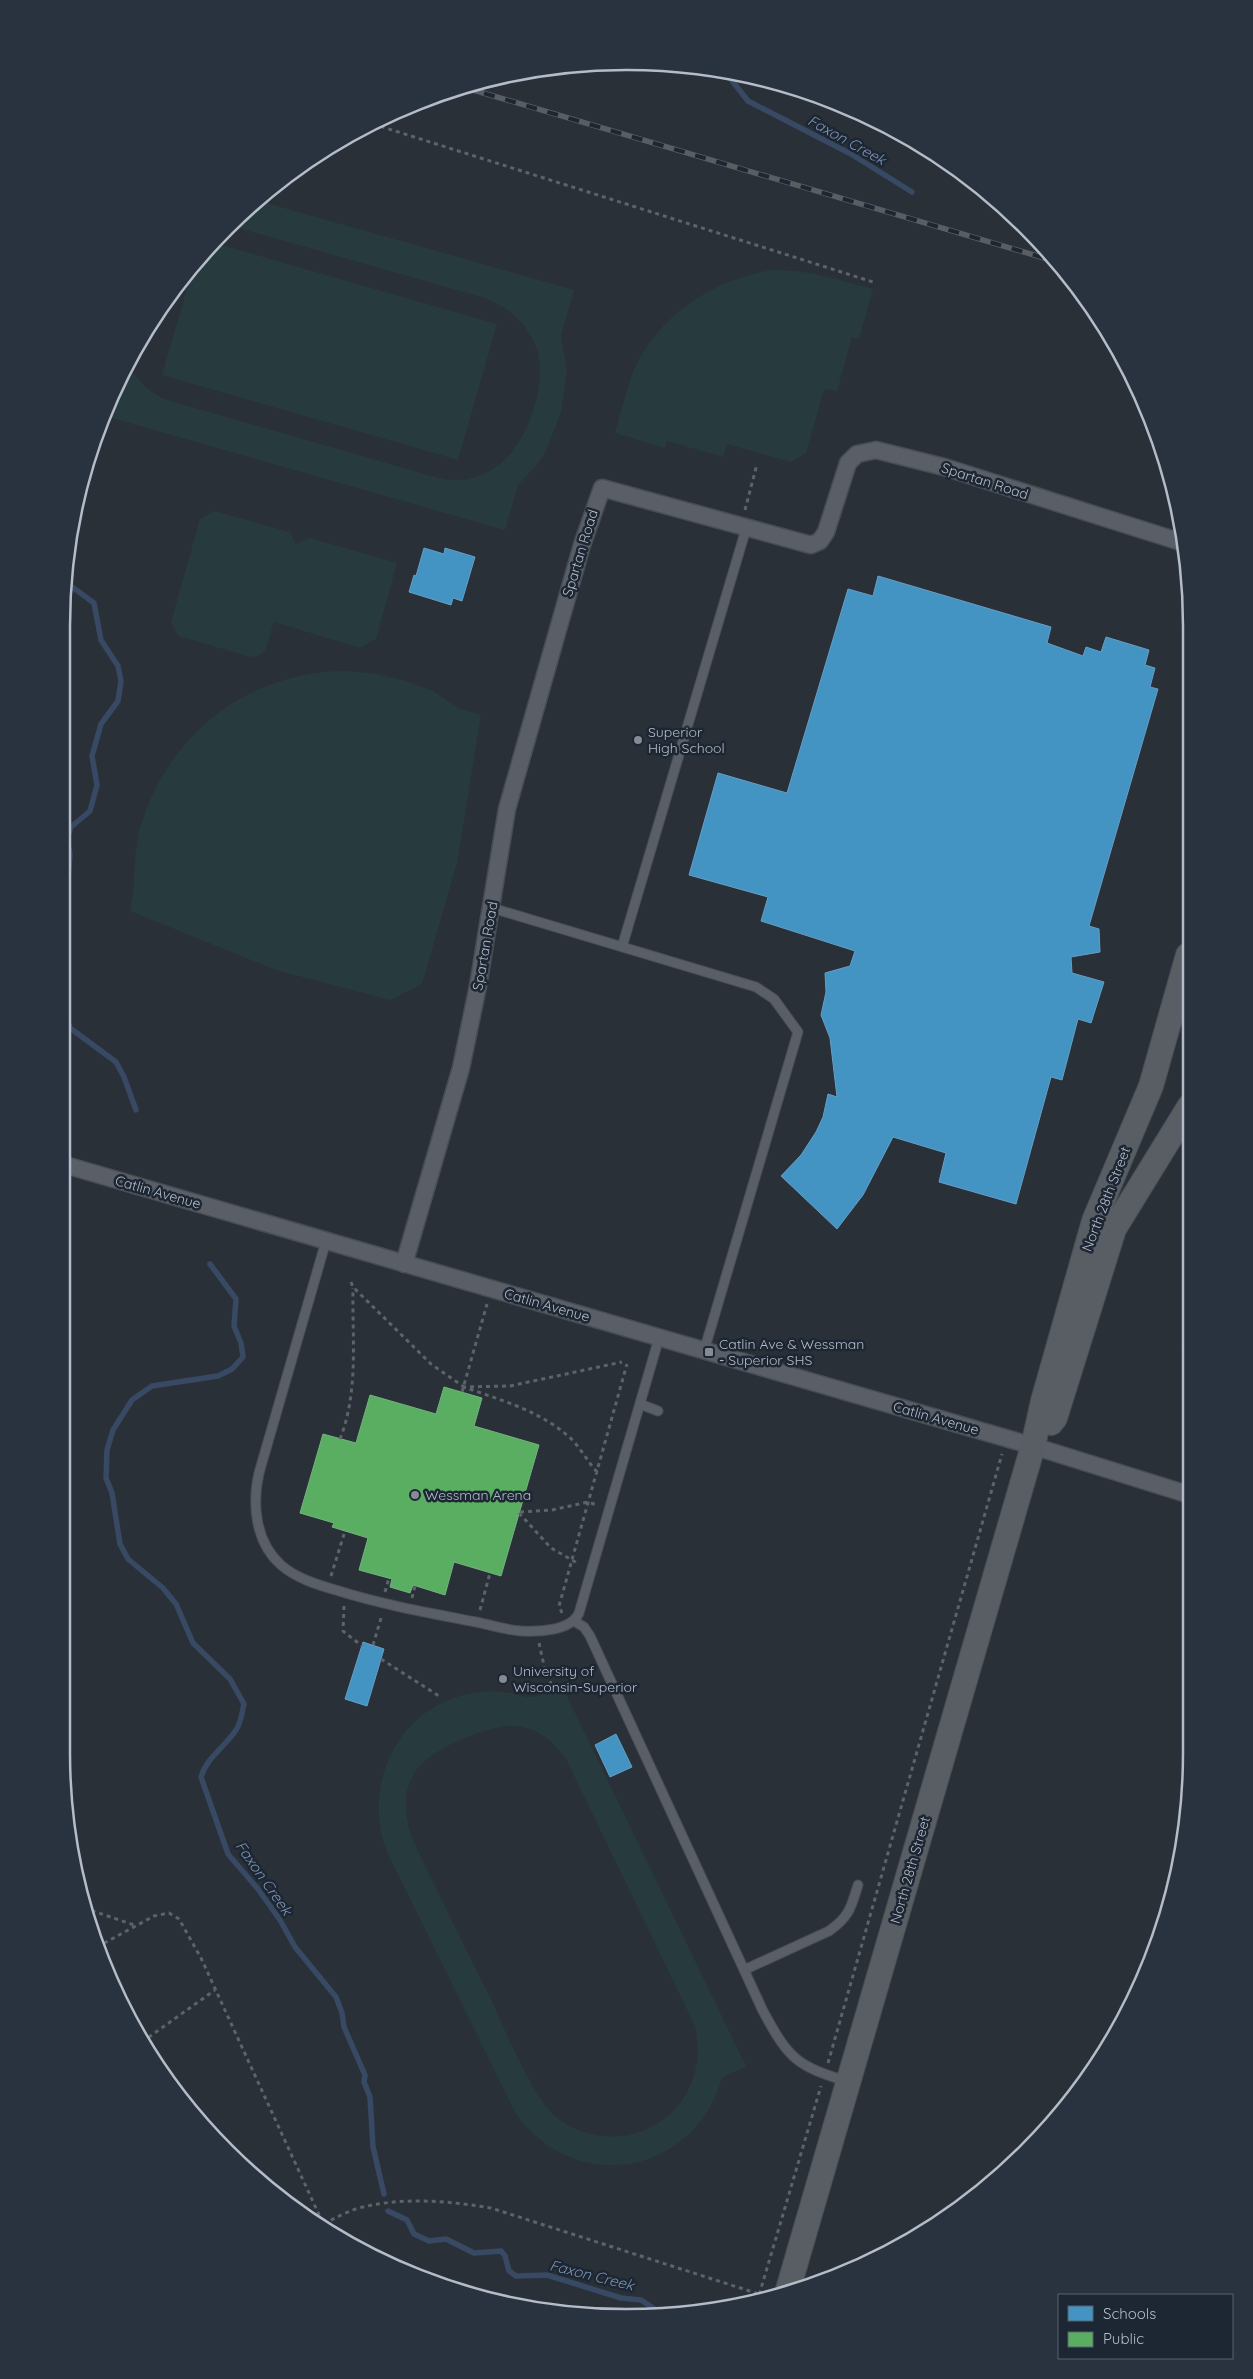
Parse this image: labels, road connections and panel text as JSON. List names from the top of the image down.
{
  "streets": {
    "main road": ["North 28th Street"],
    "street": ["Spartan Road", "Catlin Avenue"]
  },
  "crossings": [
    ["Spartan Road", "Catlin Avenue"],
    ["Catlin Avenue", "North 28th Street"]
  ],
  "water": ["Faxon Creek"],
  "places": {
    "other": ["Superior High School", "Wessman Arena", "University of Wisconsin-Superior"],
    "transit": ["Catlin Ave & Wessman - Superior SHS"]
  },
  "legend": ["Schools", "Public"]
}
